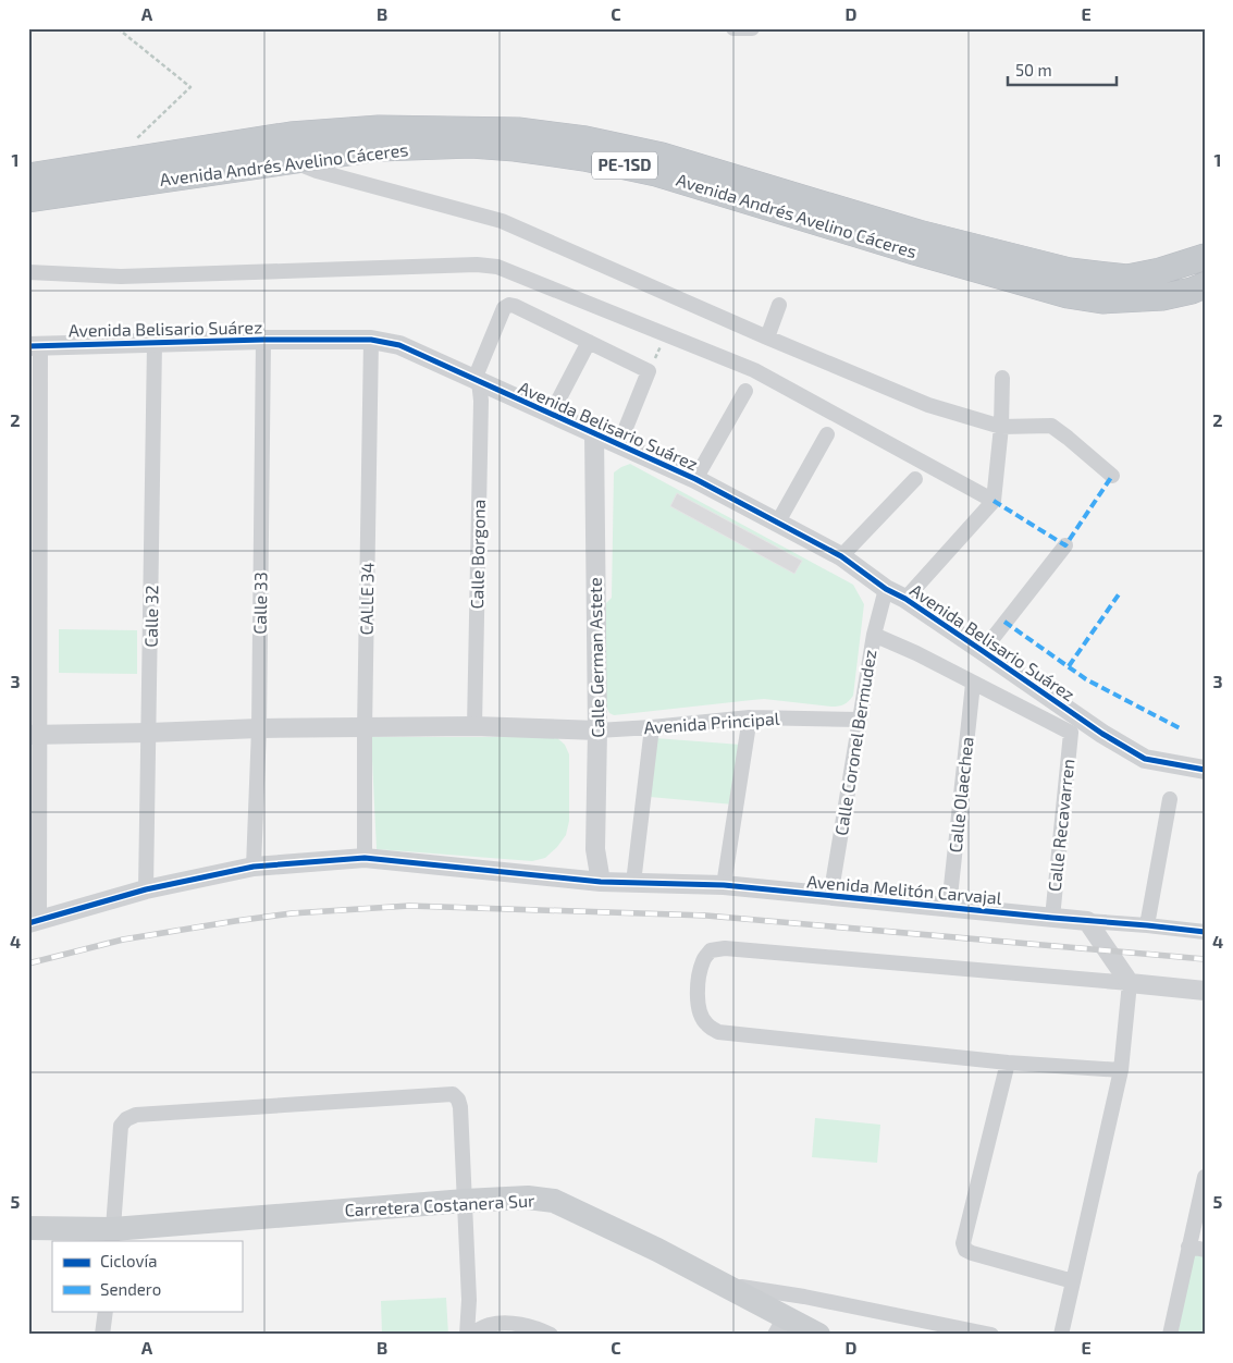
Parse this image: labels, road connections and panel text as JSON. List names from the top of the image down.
{
  "streets": {
    "highway": ["Avenida Andrés Avelino Cáceres", "PE-1SD"],
    "main road": ["Carretera Costanera Sur"],
    "street": [
      "Avenida Belisario Suárez",
      "Calle Borgona",
      "CALLE 34",
      "Calle 33",
      "Calle 32",
      "Calle German Astete",
      "Avenida Principal",
      "Calle Coronel Bermudez",
      "Calle Olaechea",
      "Calle Recavarren",
      "Avenida Melitón Carvajal"
    ]
  },
  "crossings": [
    ["Avenida Belisario Suárez", "Calle Borgona"],
    ["Avenida Belisario Suárez", "CALLE 34"],
    ["Avenida Belisario Suárez", "Calle 33"],
    ["Avenida Belisario Suárez", "Calle 32"],
    ["Avenida Belisario Suárez", "Calle German Astete"],
    ["Avenida Belisario Suárez", "Calle Coronel Bermudez"],
    ["CALLE 34", "Avenida Melitón Carvajal"],
    ["Calle 33", "Avenida Melitón Carvajal"],
    ["Calle 32", "Avenida Melitón Carvajal"],
    ["Calle German Astete", "Avenida Principal"],
    ["Calle German Astete", "Avenida Melitón Carvajal"],
    ["Avenida Principal", "Calle Coronel Bermudez"],
    ["Calle Coronel Bermudez", "Avenida Melitón Carvajal"],
    ["Calle Olaechea", "Calle Recavarren"],
    ["Calle Olaechea", "Avenida Melitón Carvajal"],
    ["Calle Recavarren", "Avenida Melitón Carvajal"]
  ],
  "legend": ["Ciclovía", "Sendero"],
  "scale_bar": "50 m",
  "grid": {
    "columns": [
      "A",
      "B",
      "C",
      "D",
      "E"
    ],
    "rows": [
      "1",
      "2",
      "3",
      "4",
      "5"
    ]
  }
}
